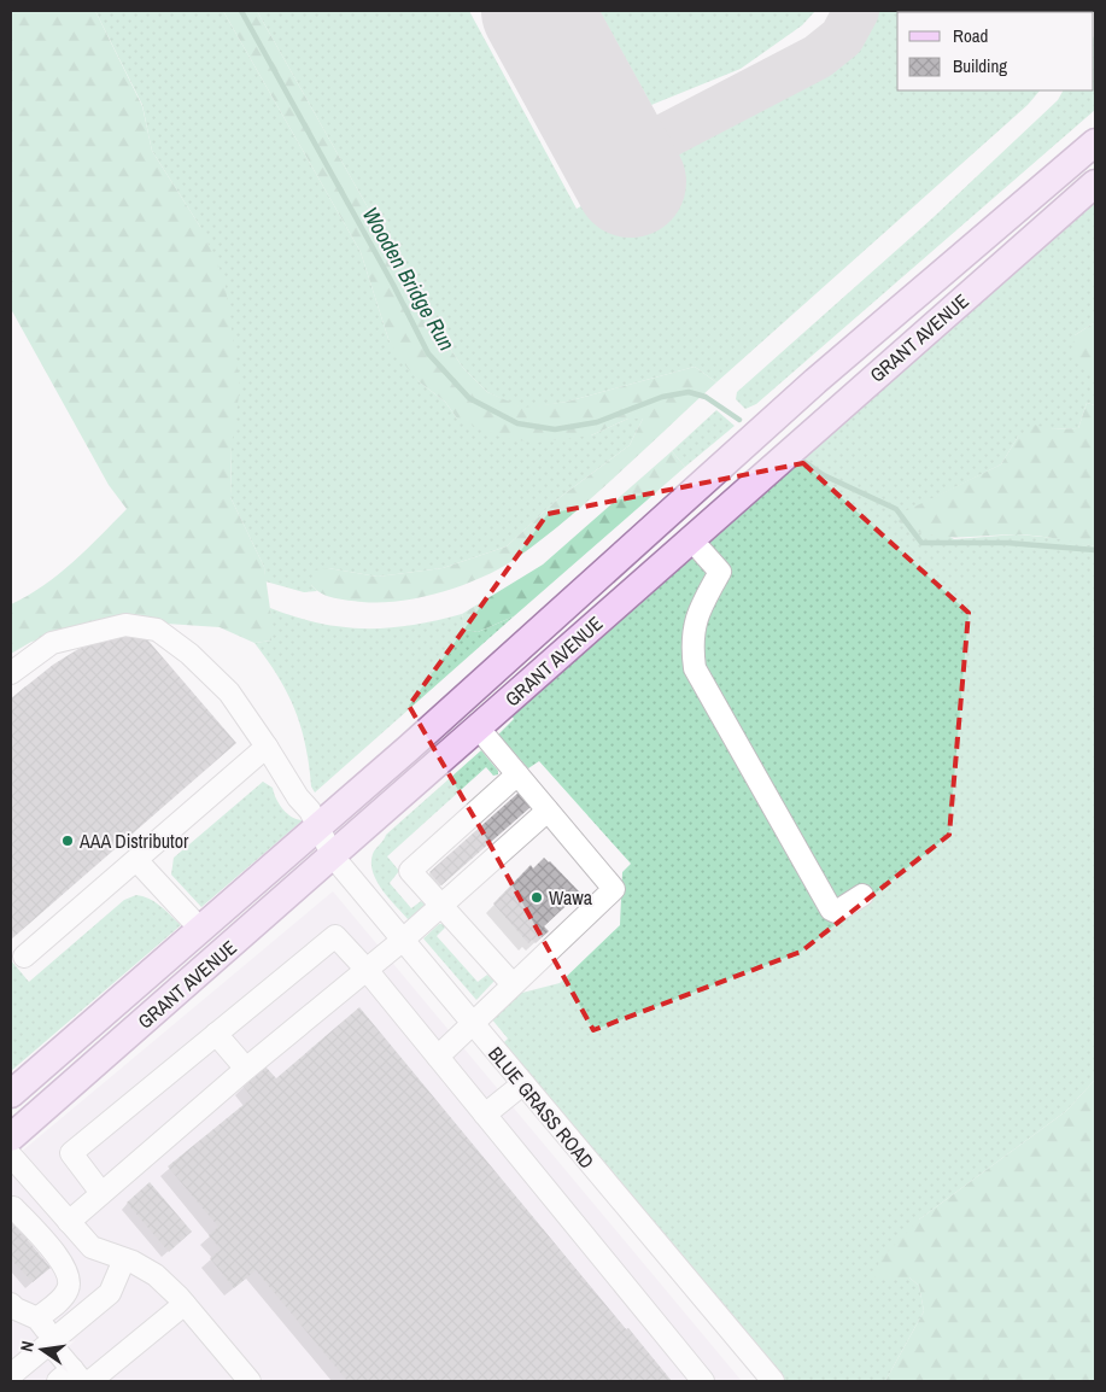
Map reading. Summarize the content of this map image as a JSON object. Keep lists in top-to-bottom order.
{
  "streets": {
    "main road": ["GRANT AVENUE"],
    "street": ["BLUE GRASS ROAD"]
  },
  "crossings": [
    ["GRANT AVENUE", "BLUE GRASS ROAD"]
  ],
  "water": ["Wooden Bridge Run"],
  "places": ["AAA Distributor", "Wawa"],
  "legend": ["Road", "Building"],
  "north": "left"
}
